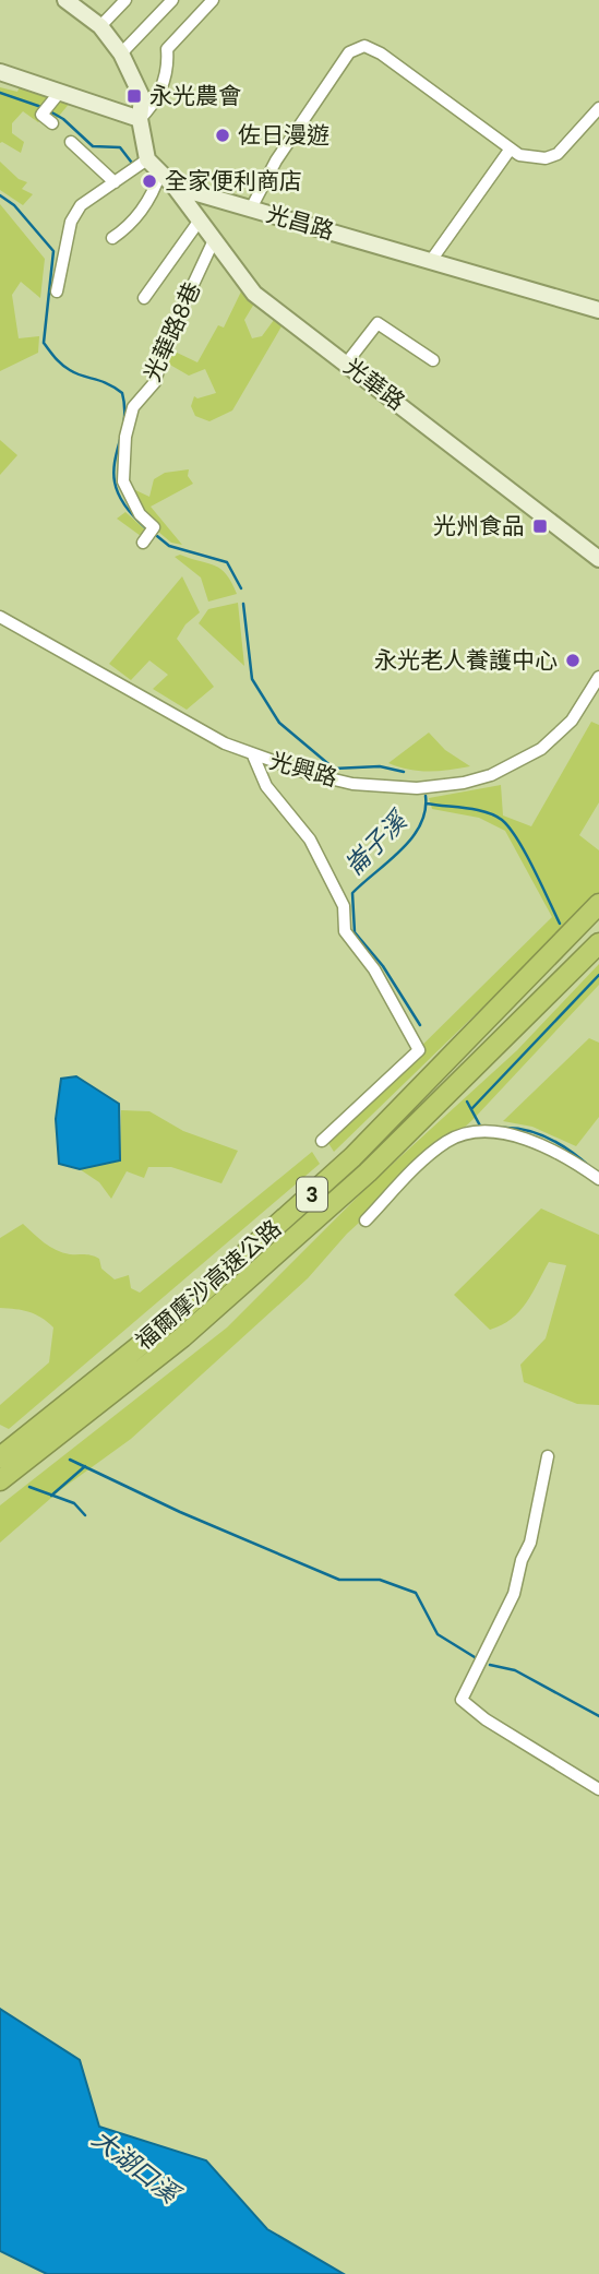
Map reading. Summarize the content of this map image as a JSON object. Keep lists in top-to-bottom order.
{
  "streets": {
    "highway": ["3", "福爾摩沙高速公路"],
    "street": [
      "光昌路",
      "光華路8巷",
      "光華路",
      "光興路"
    ]
  },
  "crossings": [
    ["光昌路", "光華路"],
    ["光華路8巷", "光華路"]
  ],
  "water": ["崙子溪", "大湖口溪"],
  "places": {
    "transit": ["永光農會", "光州食品"],
    "other": ["佐日漫遊", "全家便利商店", "永光老人養護中心"]
  }
}
